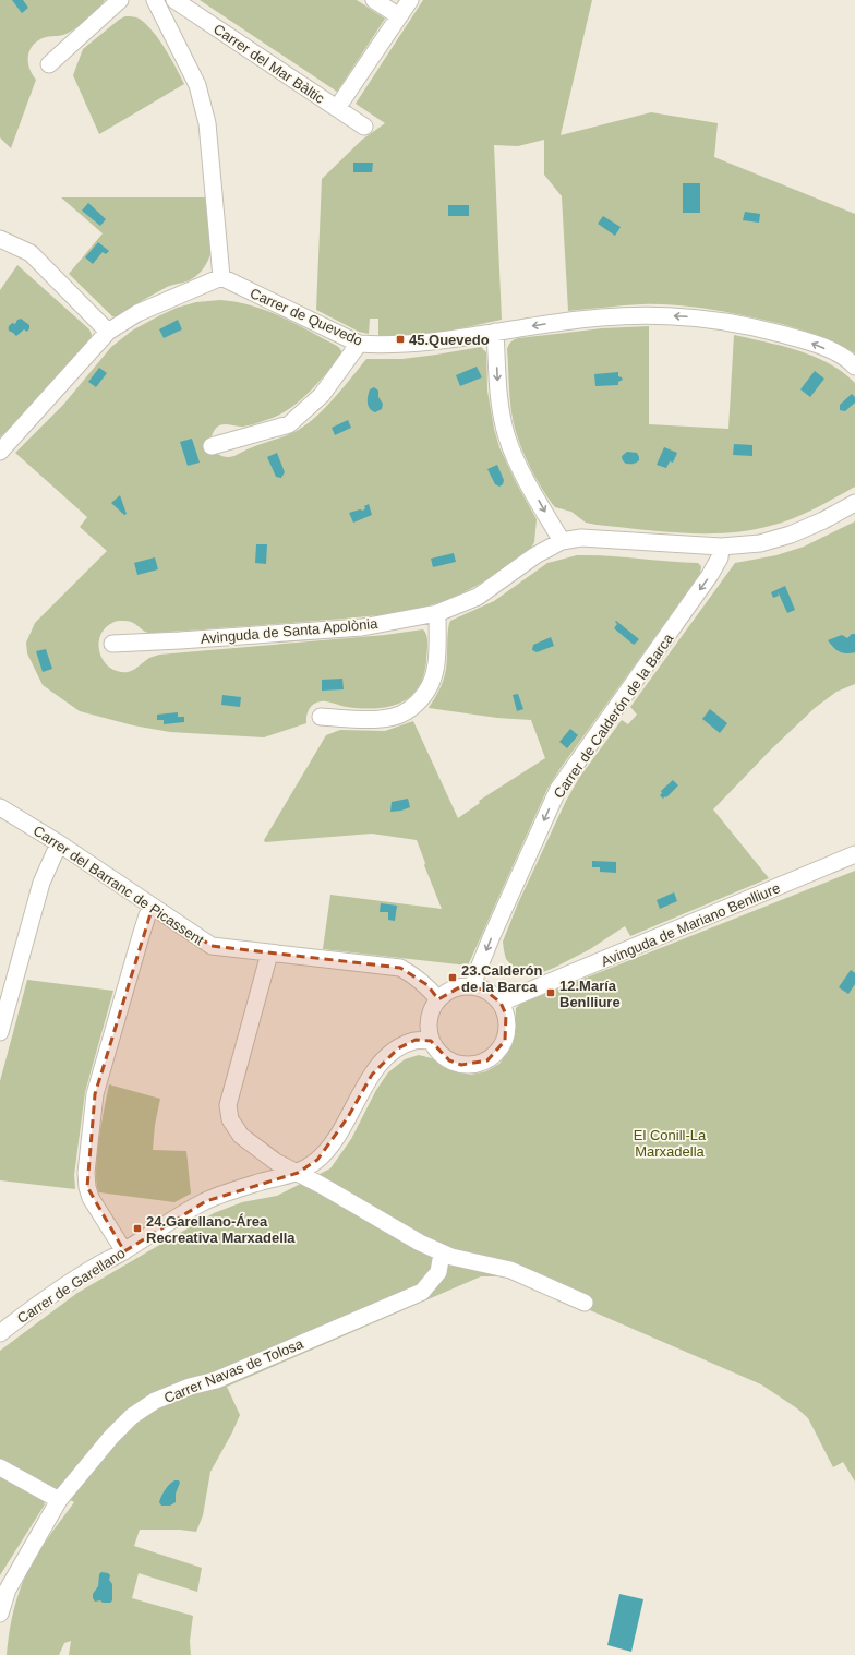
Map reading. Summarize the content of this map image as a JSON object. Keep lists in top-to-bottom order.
{
  "streets": {
    "street": [
      "Carrer del Mar Bàltic",
      "Carrer de Quevedo",
      "Avinguda de Santa Apolònia",
      "Carrer de Calderón de la Barca",
      "Carrer del Barranc de Picassent",
      "Avinguda de Mariano Benlliure",
      "Carrer de Garellano",
      "Carrer Navas de Tolosa"
    ]
  },
  "crossings": [
    ["Avinguda de Santa Apolònia", "Carrer de Calderón de la Barca"],
    ["Carrer de Calderón de la Barca", "Carrer del Barranc de Picassent"],
    ["Carrer de Calderón de la Barca", "Avinguda de Mariano Benlliure"],
    ["Carrer de Calderón de la Barca", "Carrer de Garellano"],
    ["Carrer del Barranc de Picassent", "Avinguda de Mariano Benlliure"],
    ["Carrer del Barranc de Picassent", "Carrer de Garellano"],
    ["Avinguda de Mariano Benlliure", "Carrer de Garellano"]
  ],
  "one_way": ["Carrer de Quevedo", "Carrer de Calderón de la Barca"],
  "parks": ["El Conill-La Marxadella"],
  "places": {
    "transit": [
      "45.Quevedo",
      "23.Calderón de la Barca",
      "12.María Benlliure",
      "24.Garellano-Área Recreativa Marxadella"
    ]
  }
}
